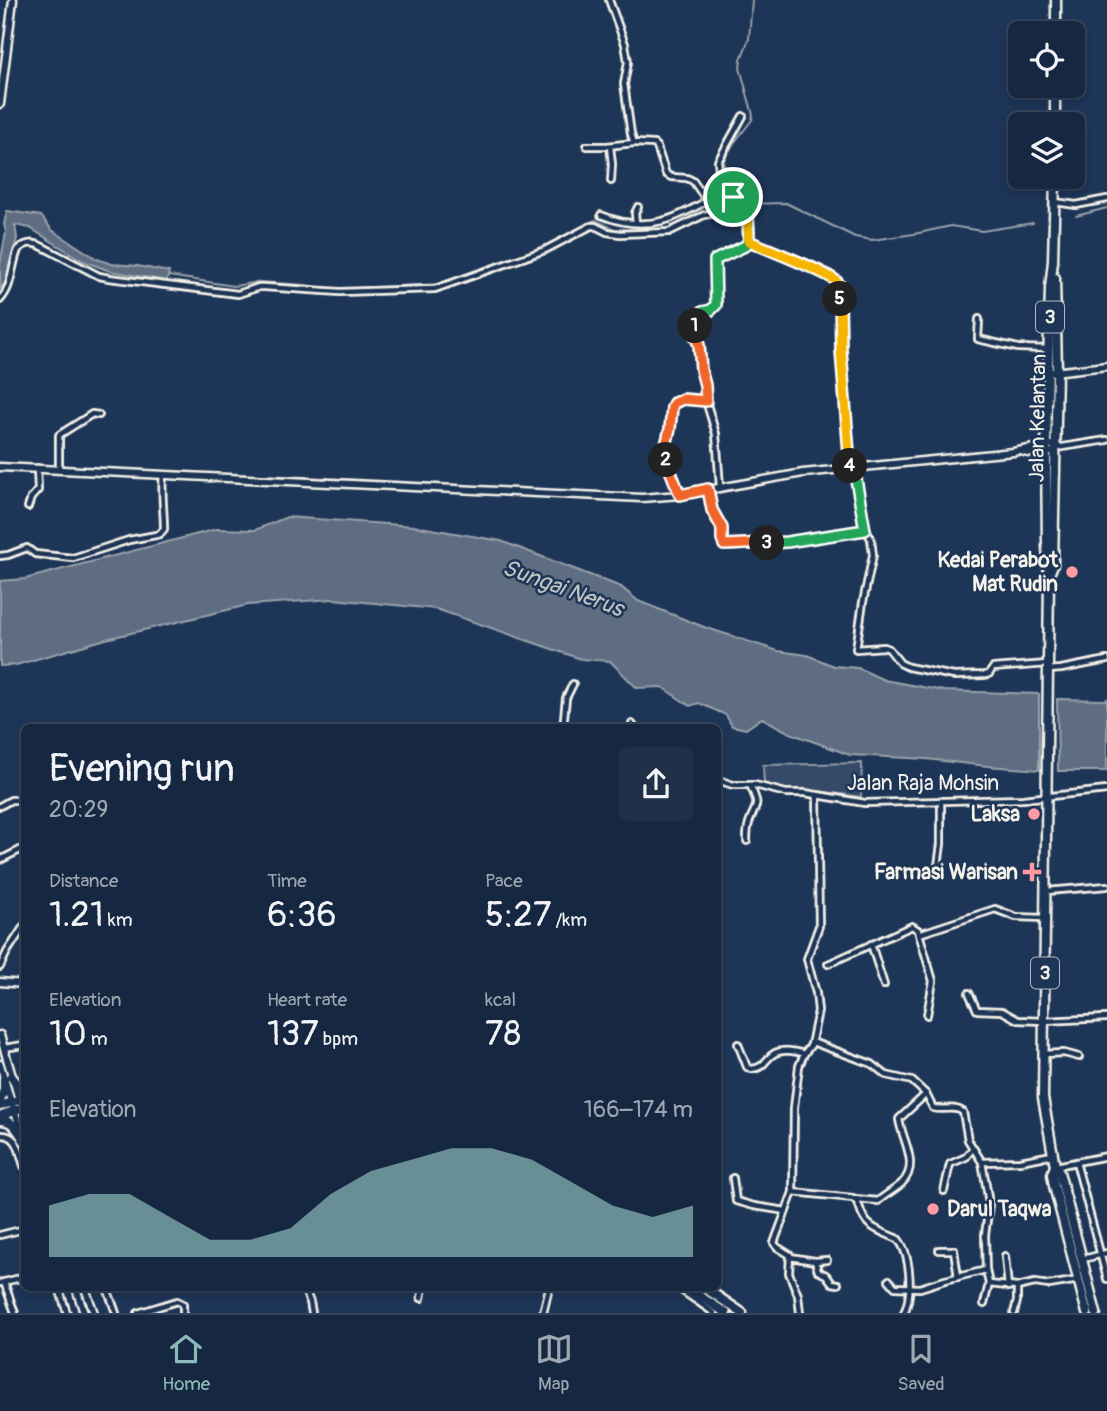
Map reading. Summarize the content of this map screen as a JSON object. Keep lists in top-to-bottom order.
{
  "streets": {
    "highway": ["3", "Jalan Kelantan"],
    "street": ["Jalan Raja Mohsin"]
  },
  "crossings": [
    ["3", "Jalan Kelantan"],
    ["3", "Jalan Raja Mohsin"],
    ["Jalan Kelantan", "Jalan Raja Mohsin"]
  ],
  "water": ["Sungai Nerus"],
  "places": {
    "other": ["Kedai Perabot Mat Rudin", "Laksa", "Darul Taqwa"],
    "health": ["Farmasi Warisan"]
  },
  "page": {
    "pins": [
      "5",
      "1",
      "2",
      "4",
      "3"
    ],
    "heading": ["Evening run", "20:29"],
    "stats": [
      ["Distance", "1.21 km"],
      ["Time", "6:36"],
      ["Pace", "5:27 /km"],
      ["Elevation", "10 m"],
      ["Heart rate", "137 bpm"],
      ["kcal", "78"]
    ],
    "chart": ["Elevation", "166–174 m"],
    "tabs": ["Home", "Map", "Saved"]
  }
}
